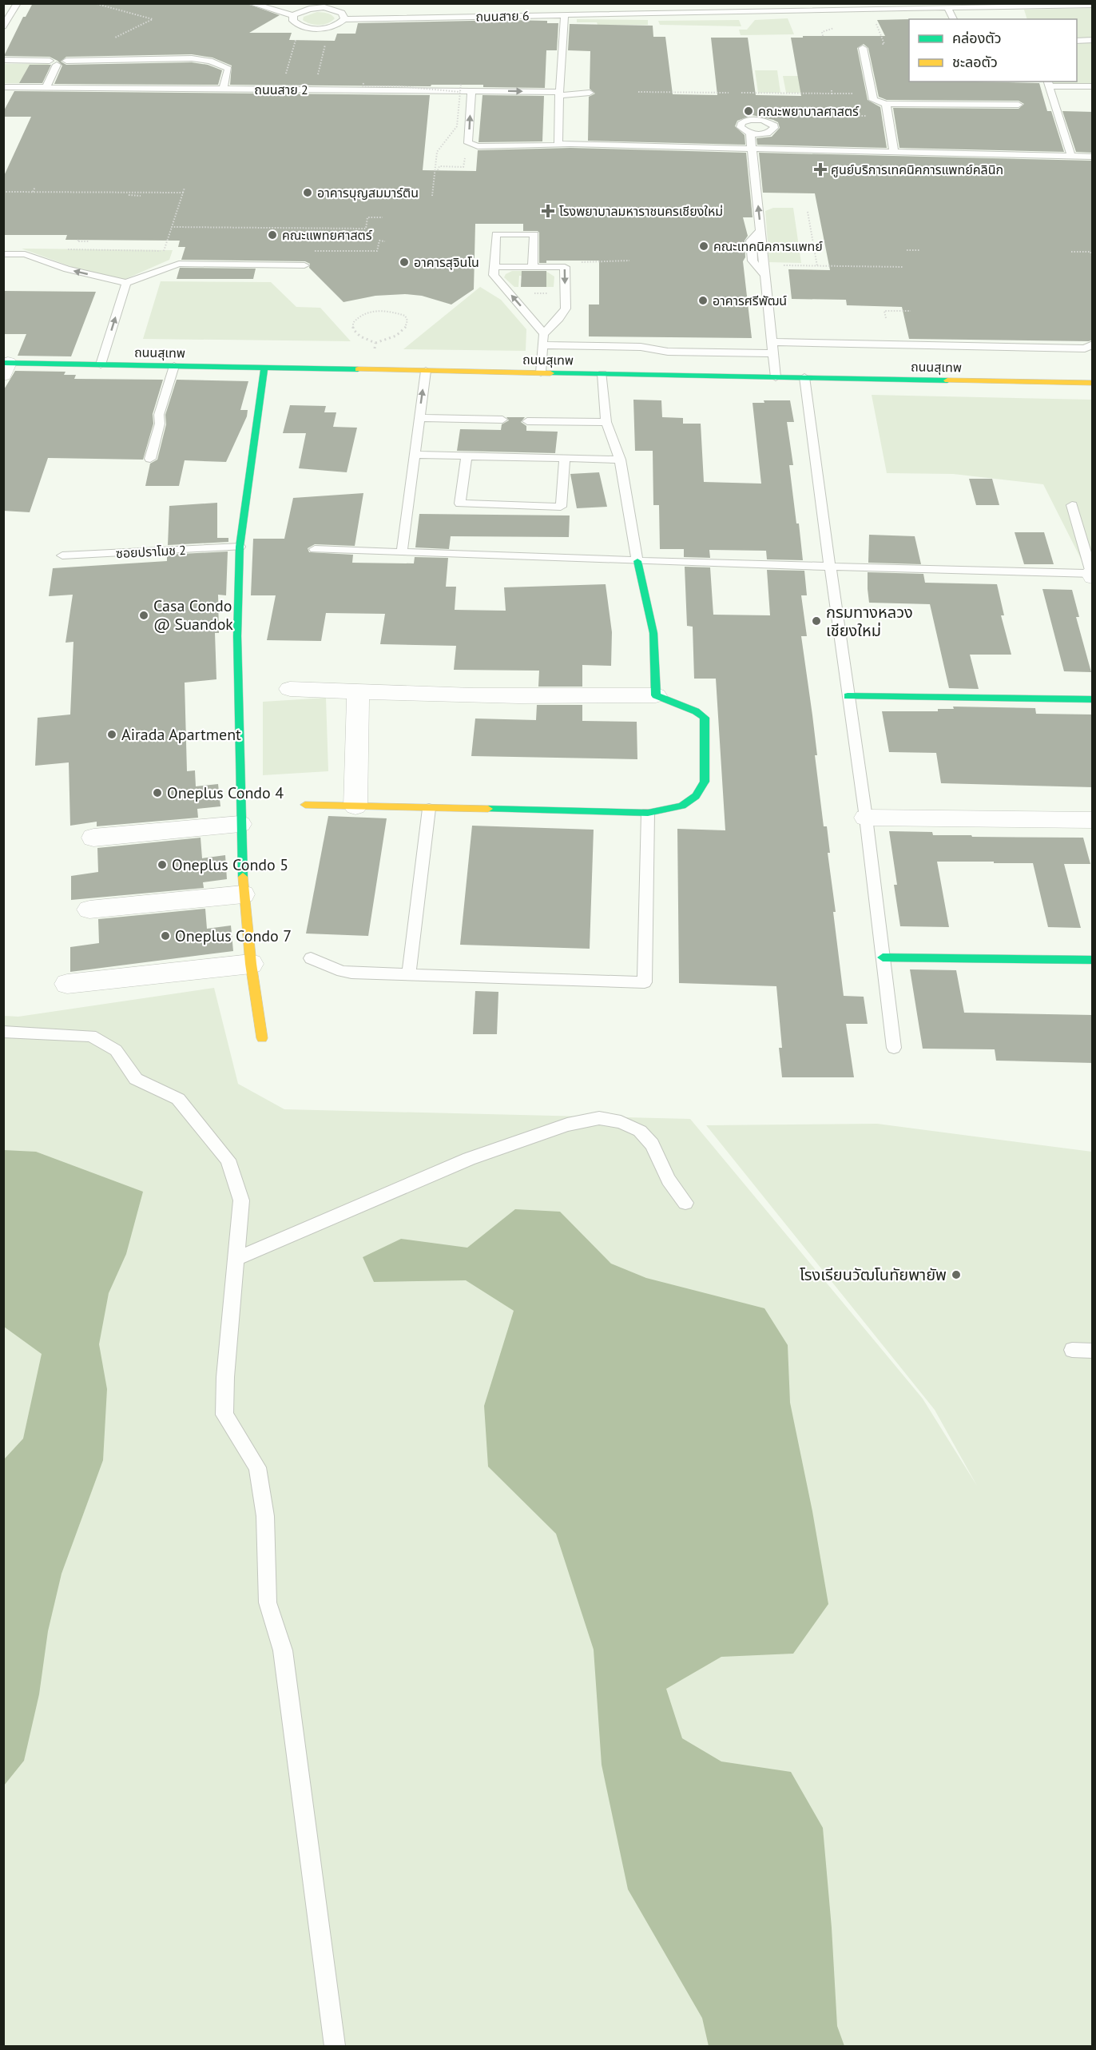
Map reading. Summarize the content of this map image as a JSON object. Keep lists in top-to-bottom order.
{
  "streets": {
    "street": ["ถนนสุเทพ"],
    "lane": ["ถนนสาย 6", "ถนนสาย 2", "ซอยปราโมช 2"]
  },
  "places": {
    "other": [
      "คณะพยาบาลศาสตร์",
      "อาคารบุญสมมาร์ติน",
      "คณะแพทยศาสตร์",
      "คณะเทคนิคการแพทย์",
      "อาคารสุจินโน",
      "อาคารศรีพัฒน์",
      "Casa Condo @ Suandok",
      "กรมทางหลวง เชียงใหม่",
      "Airada Apartment",
      "Oneplus Condo 4",
      "Oneplus Condo 5",
      "Oneplus Condo 7",
      "โรงเรียนวัฒโนทัยพายัพ"
    ],
    "health": ["ศูนย์บริการเทคนิคการแพทย์คลินิก", "โรงพยาบาลมหาราชนครเชียงใหม่"]
  },
  "legend": ["คล่องตัว", "ชะลอตัว"]
}
